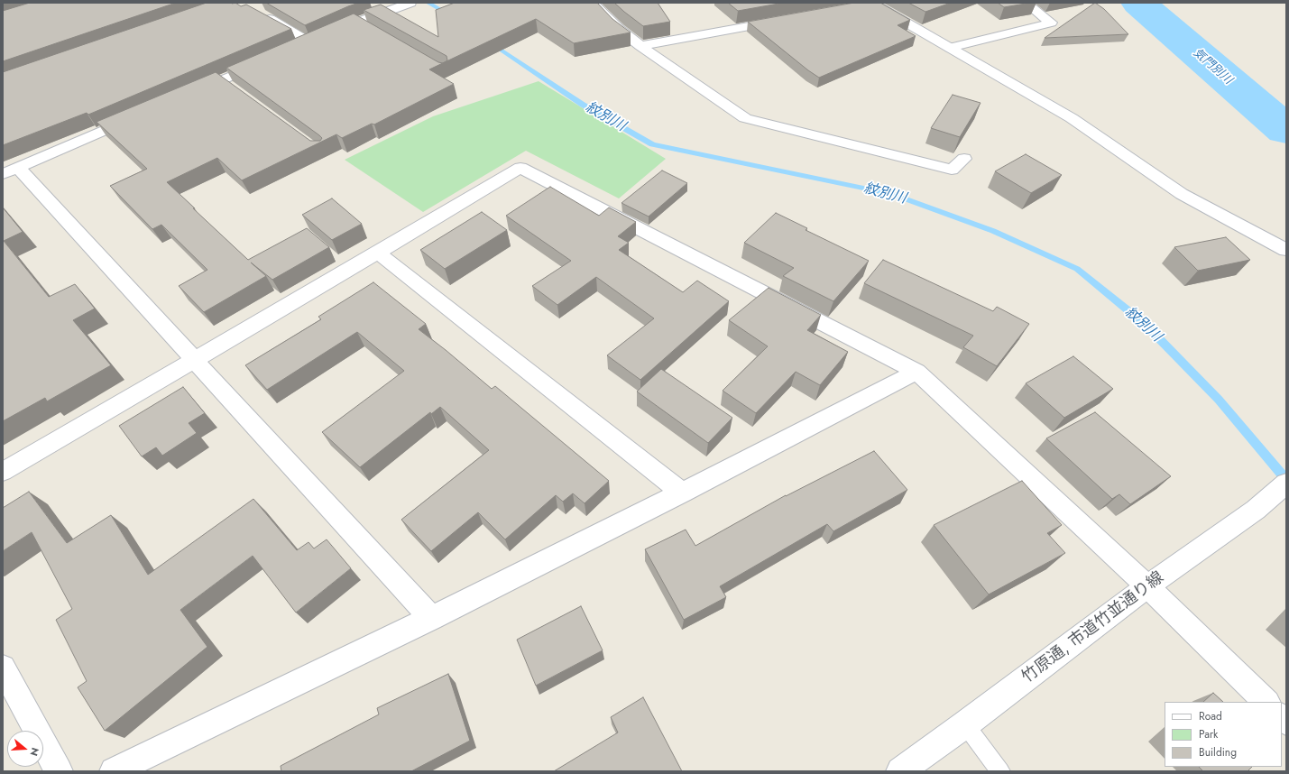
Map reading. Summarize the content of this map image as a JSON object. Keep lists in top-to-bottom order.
{
  "streets": {
    "street": ["竹原通, 市道竹並通り線"]
  },
  "water": ["気門別川", "紋別川"],
  "legend": ["Road", "Park", "Building"],
  "north": "right"
}
